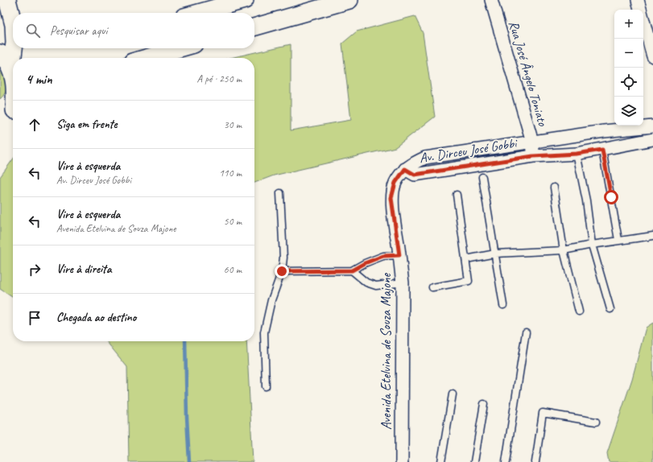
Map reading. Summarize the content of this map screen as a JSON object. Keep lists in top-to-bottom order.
{
  "streets": {
    "street": ["Rua José Ângelo Toniato", "Av. Dirceu José Gobbi", "Avenida Etelvina de Souza Majone"]
  },
  "crossings": [
    ["Rua José Ângelo Toniato", "Av. Dirceu José Gobbi"],
    ["Av. Dirceu José Gobbi", "Avenida Etelvina de Souza Majone"]
  ],
  "page": {
    "map_buttons": ["+", "−"],
    "search": "Pesquisar aqui",
    "heading": ["4 min", "A pé · 250 m"],
    "list": [
      ["Siga em frente", "30 m"],
      ["Vire à esquerda", "Av. Dirceu José Gobbi", "110 m"],
      ["Vire à esquerda", "Avenida Etelvina de Souza Majone", "50 m"],
      ["Vire à direita", "60 m"],
      "Chegada ao destino"
    ]
  }
}
